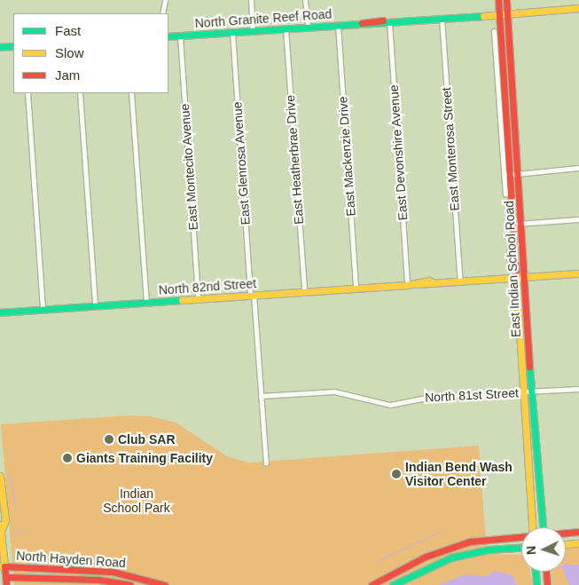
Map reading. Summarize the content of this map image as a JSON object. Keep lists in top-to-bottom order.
{
  "streets": {
    "main road": [
      "North Granite Reef Road",
      "East Indian School Road",
      "North 82nd Street",
      "North Hayden Road"
    ],
    "street": [
      "East Monterosa Street",
      "East Devonshire Avenue",
      "East Mackenzie Drive",
      "East Heatherbrae Drive",
      "East Glenrosa Avenue",
      "East Montecito Avenue",
      "North 81st Street"
    ]
  },
  "crossings": [
    ["North Granite Reef Road", "East Monterosa Street"],
    ["North Granite Reef Road", "East Devonshire Avenue"],
    ["North Granite Reef Road", "East Mackenzie Drive"],
    ["North Granite Reef Road", "East Heatherbrae Drive"],
    ["North Granite Reef Road", "East Glenrosa Avenue"],
    ["North Granite Reef Road", "East Montecito Avenue"],
    ["North Granite Reef Road", "East Indian School Road"],
    ["East Monterosa Street", "North 82nd Street"],
    ["East Devonshire Avenue", "North 82nd Street"],
    ["East Mackenzie Drive", "North 82nd Street"],
    ["East Heatherbrae Drive", "North 82nd Street"],
    ["East Glenrosa Avenue", "North 82nd Street"],
    ["East Glenrosa Avenue", "North 81st Street"],
    ["East Montecito Avenue", "North 82nd Street"],
    ["East Indian School Road", "North 82nd Street"],
    ["East Indian School Road", "North 81st Street"]
  ],
  "parks": ["Indian School Park"],
  "places": ["Club SAR", "Giants Training Facility", "Indian Bend Wash Visitor Center"],
  "legend": ["Fast", "Slow", "Jam"],
  "north": "left"
}
